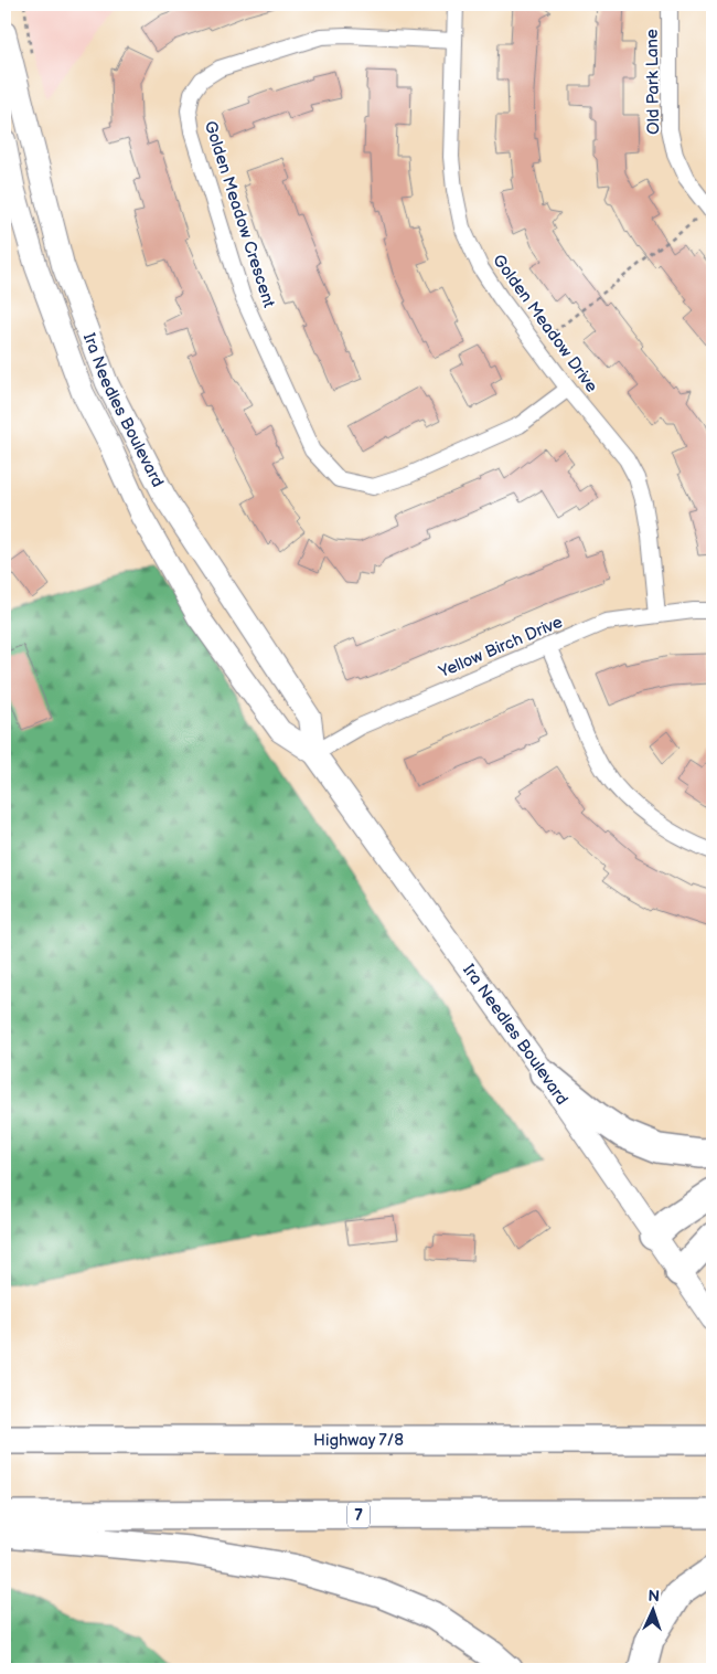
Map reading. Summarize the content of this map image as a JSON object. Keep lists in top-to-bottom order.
{
  "streets": {
    "highway": ["Highway 7/8", "7"],
    "main road": ["Ira Needles Boulevard"],
    "street": [
      "Old Park Lane",
      "Golden Meadow Crescent",
      "Golden Meadow Drive",
      "Yellow Birch Drive"
    ]
  },
  "crossings": [
    ["Golden Meadow Crescent", "Golden Meadow Drive"],
    ["Golden Meadow Drive", "Yellow Birch Drive"],
    ["Ira Needles Boulevard", "Yellow Birch Drive"]
  ],
  "north": "top"
}
